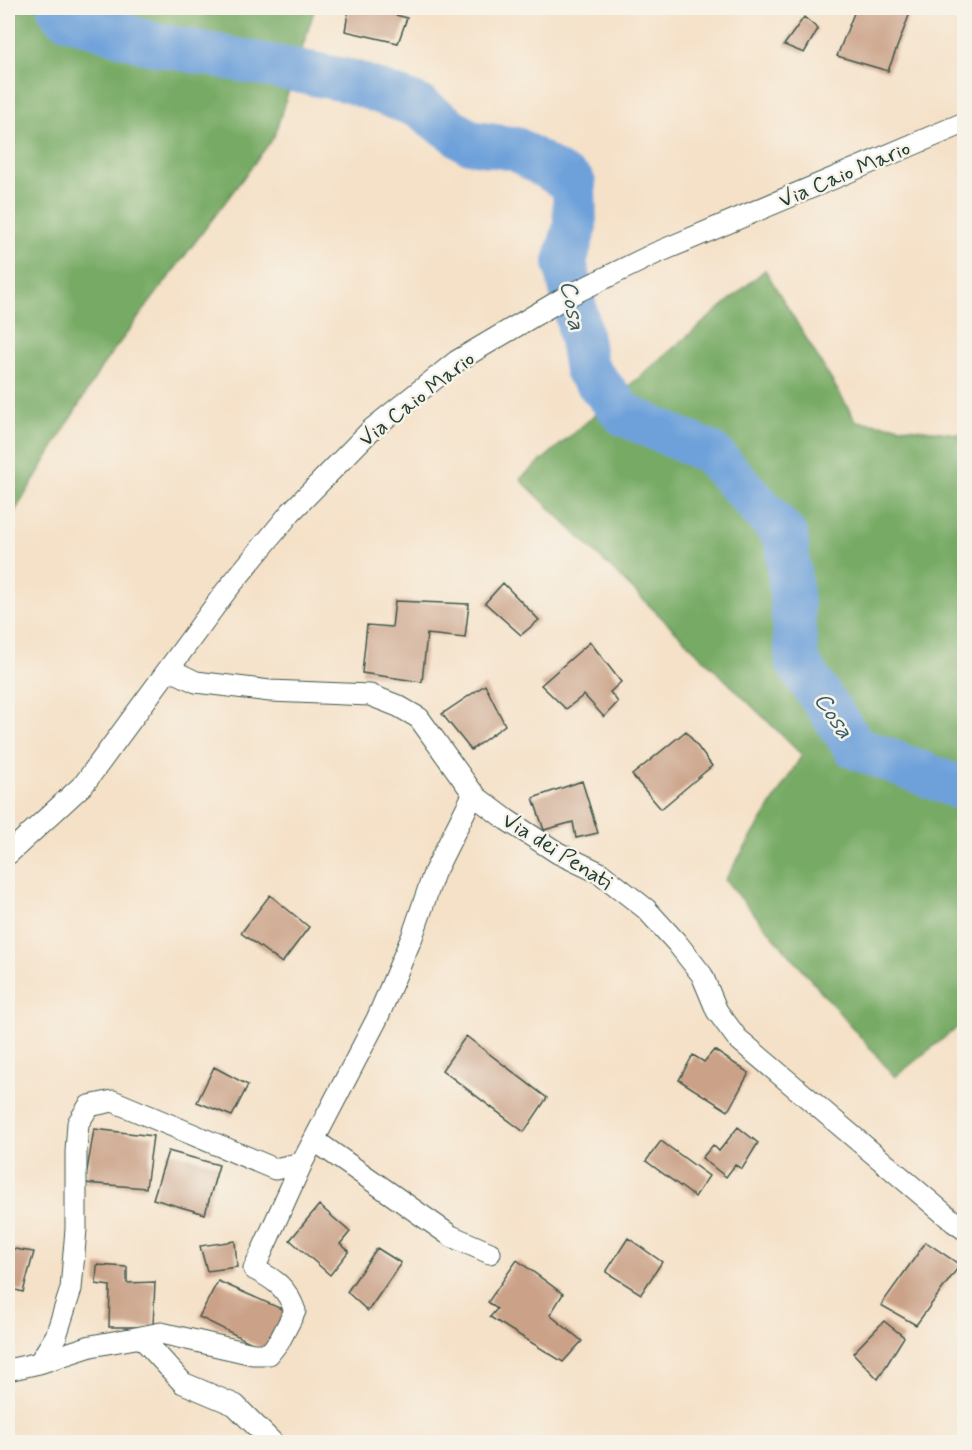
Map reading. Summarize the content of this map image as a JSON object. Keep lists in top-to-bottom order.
{
  "streets": {
    "street": ["Via Caio Mario", "Via dei Penati"]
  },
  "crossings": [
    ["Via Caio Mario", "Via dei Penati"]
  ],
  "water": ["Cosa"]
}
